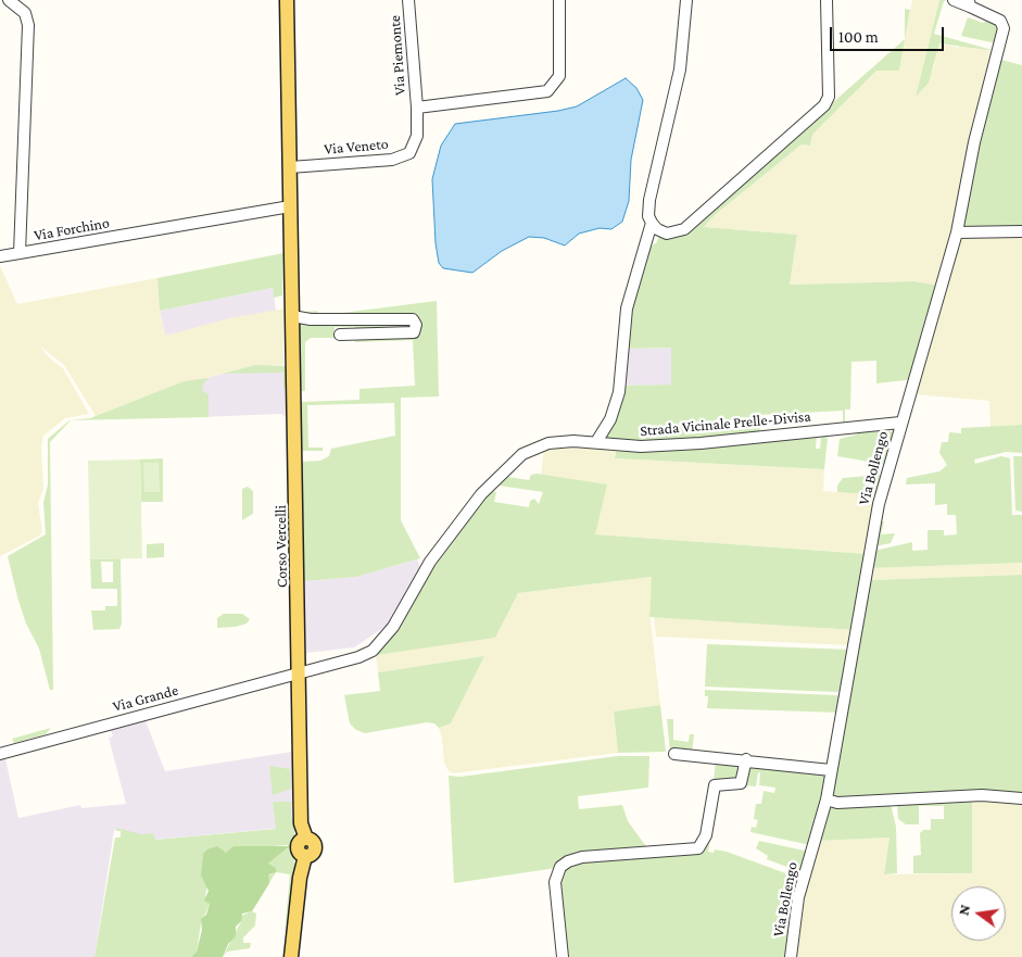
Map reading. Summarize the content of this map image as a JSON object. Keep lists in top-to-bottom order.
{
  "streets": {
    "main road": ["Corso Vercelli"],
    "street": [
      "Via Piemonte",
      "Via Veneto",
      "Via Forchino",
      "Strada Vicinale Prelle-Divisa",
      "Via Bollengo",
      "Via Grande"
    ]
  },
  "crossings": [
    ["Via Piemonte", "Via Veneto"],
    ["Via Veneto", "Corso Vercelli"],
    ["Via Forchino", "Corso Vercelli"],
    ["Strada Vicinale Prelle-Divisa", "Via Bollengo"],
    ["Strada Vicinale Prelle-Divisa", "Corso Vercelli"],
    ["Strada Vicinale Prelle-Divisa", "Via Grande"],
    ["Corso Vercelli", "Via Grande"]
  ],
  "scale_bar": "100 m",
  "north": "left"
}
